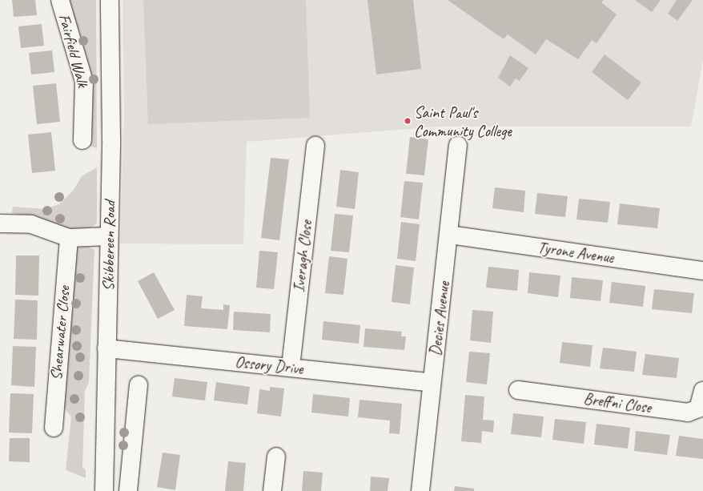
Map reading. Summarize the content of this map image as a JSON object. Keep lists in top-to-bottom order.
{
  "streets": {
    "street": [
      "Fairfield Walk",
      "Skibbereen Road",
      "Tyrone Avenue",
      "Iveragh Close",
      "Decies Avenue",
      "Shearwater Close",
      "Ossory Drive",
      "Breffni Close"
    ]
  },
  "crossings": [
    ["Skibbereen Road", "Ossory Drive"],
    ["Tyrone Avenue", "Decies Avenue"],
    ["Iveragh Close", "Ossory Drive"],
    ["Decies Avenue", "Ossory Drive"]
  ],
  "places": ["Saint Paul's Community College"]
}
